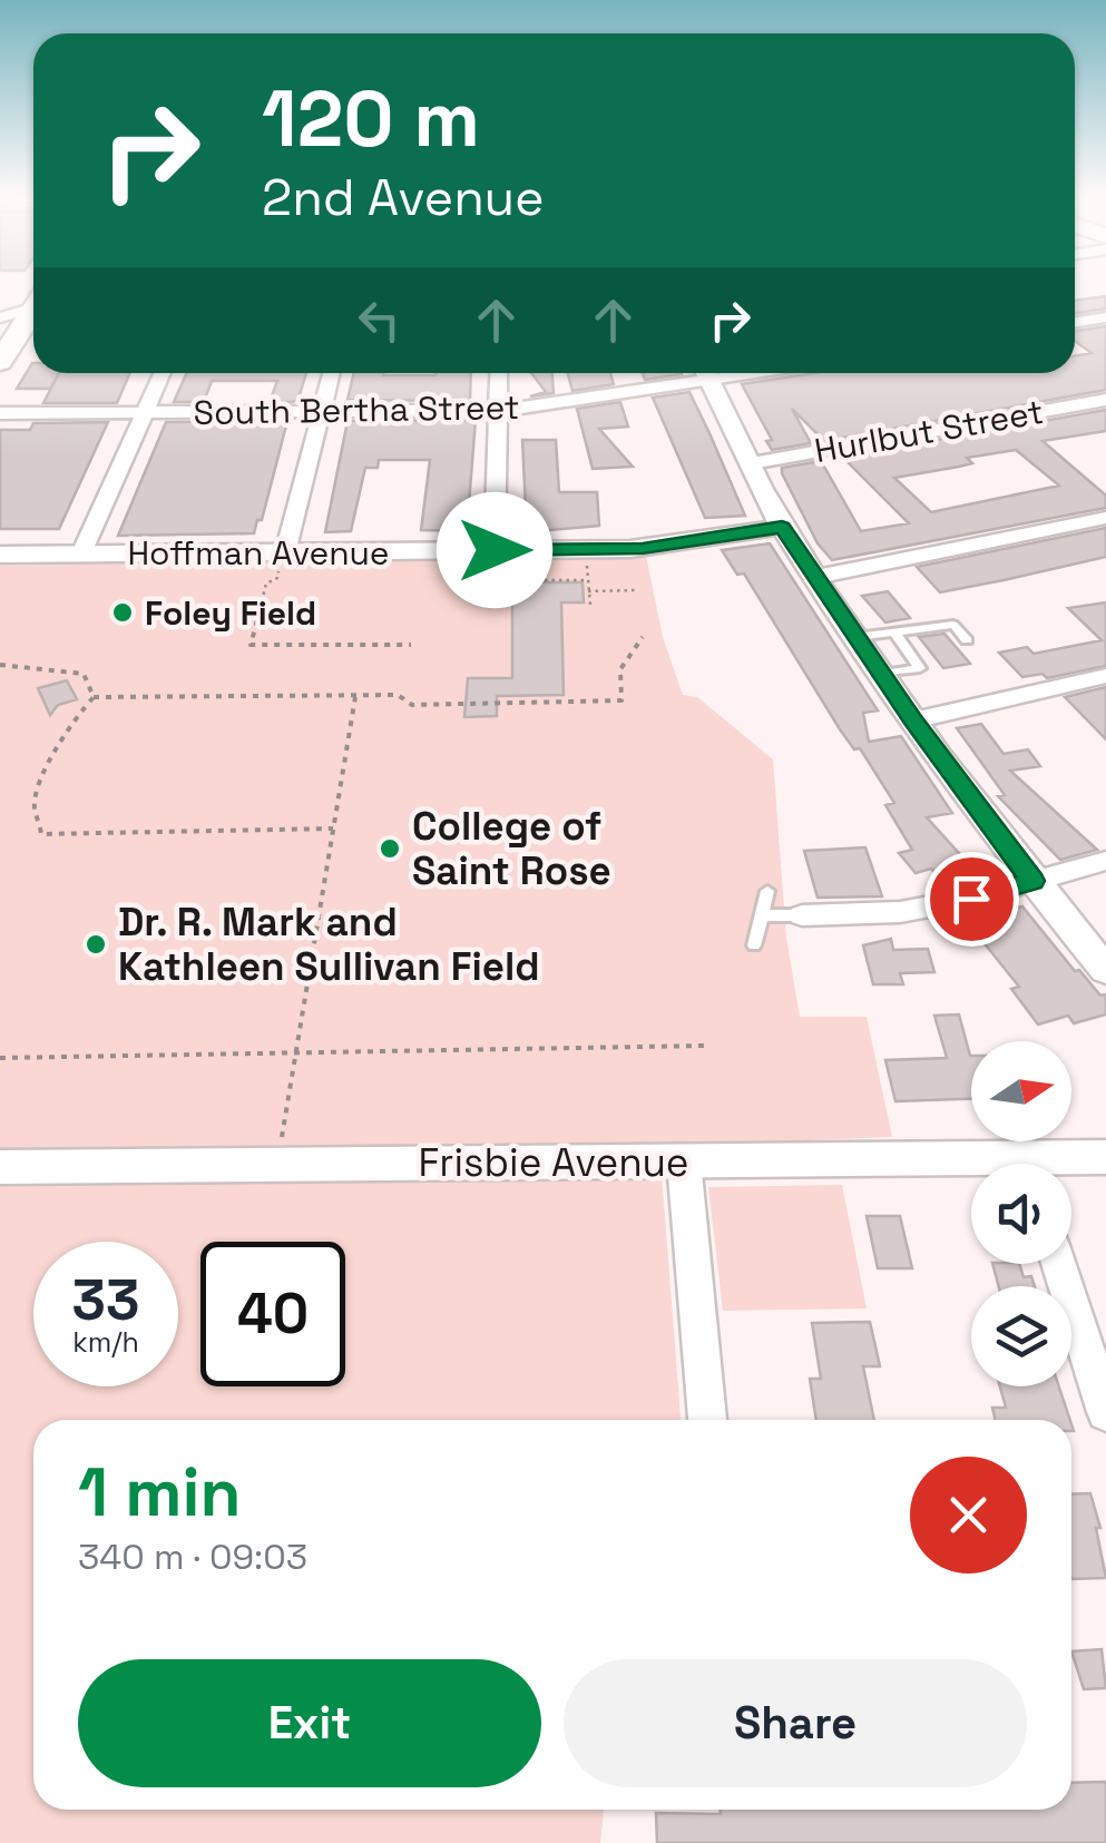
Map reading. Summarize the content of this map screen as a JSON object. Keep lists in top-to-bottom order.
{
  "streets": {
    "street": [
      "South Bertha Street",
      "Hurlbut Street",
      "Hoffman Avenue",
      "Frisbie Avenue"
    ]
  },
  "places": ["Foley Field", "College of Saint Rose", "Dr. R. Mark and Kathleen Sullivan Field"],
  "north": "right",
  "page": {
    "turn": ["120 m", "2nd Avenue"],
    "speed": "33 km/h",
    "limit": "40",
    "heading": ["1 min", "340 m · 09:03"],
    "buttons": ["Exit", "Share"]
  }
}
